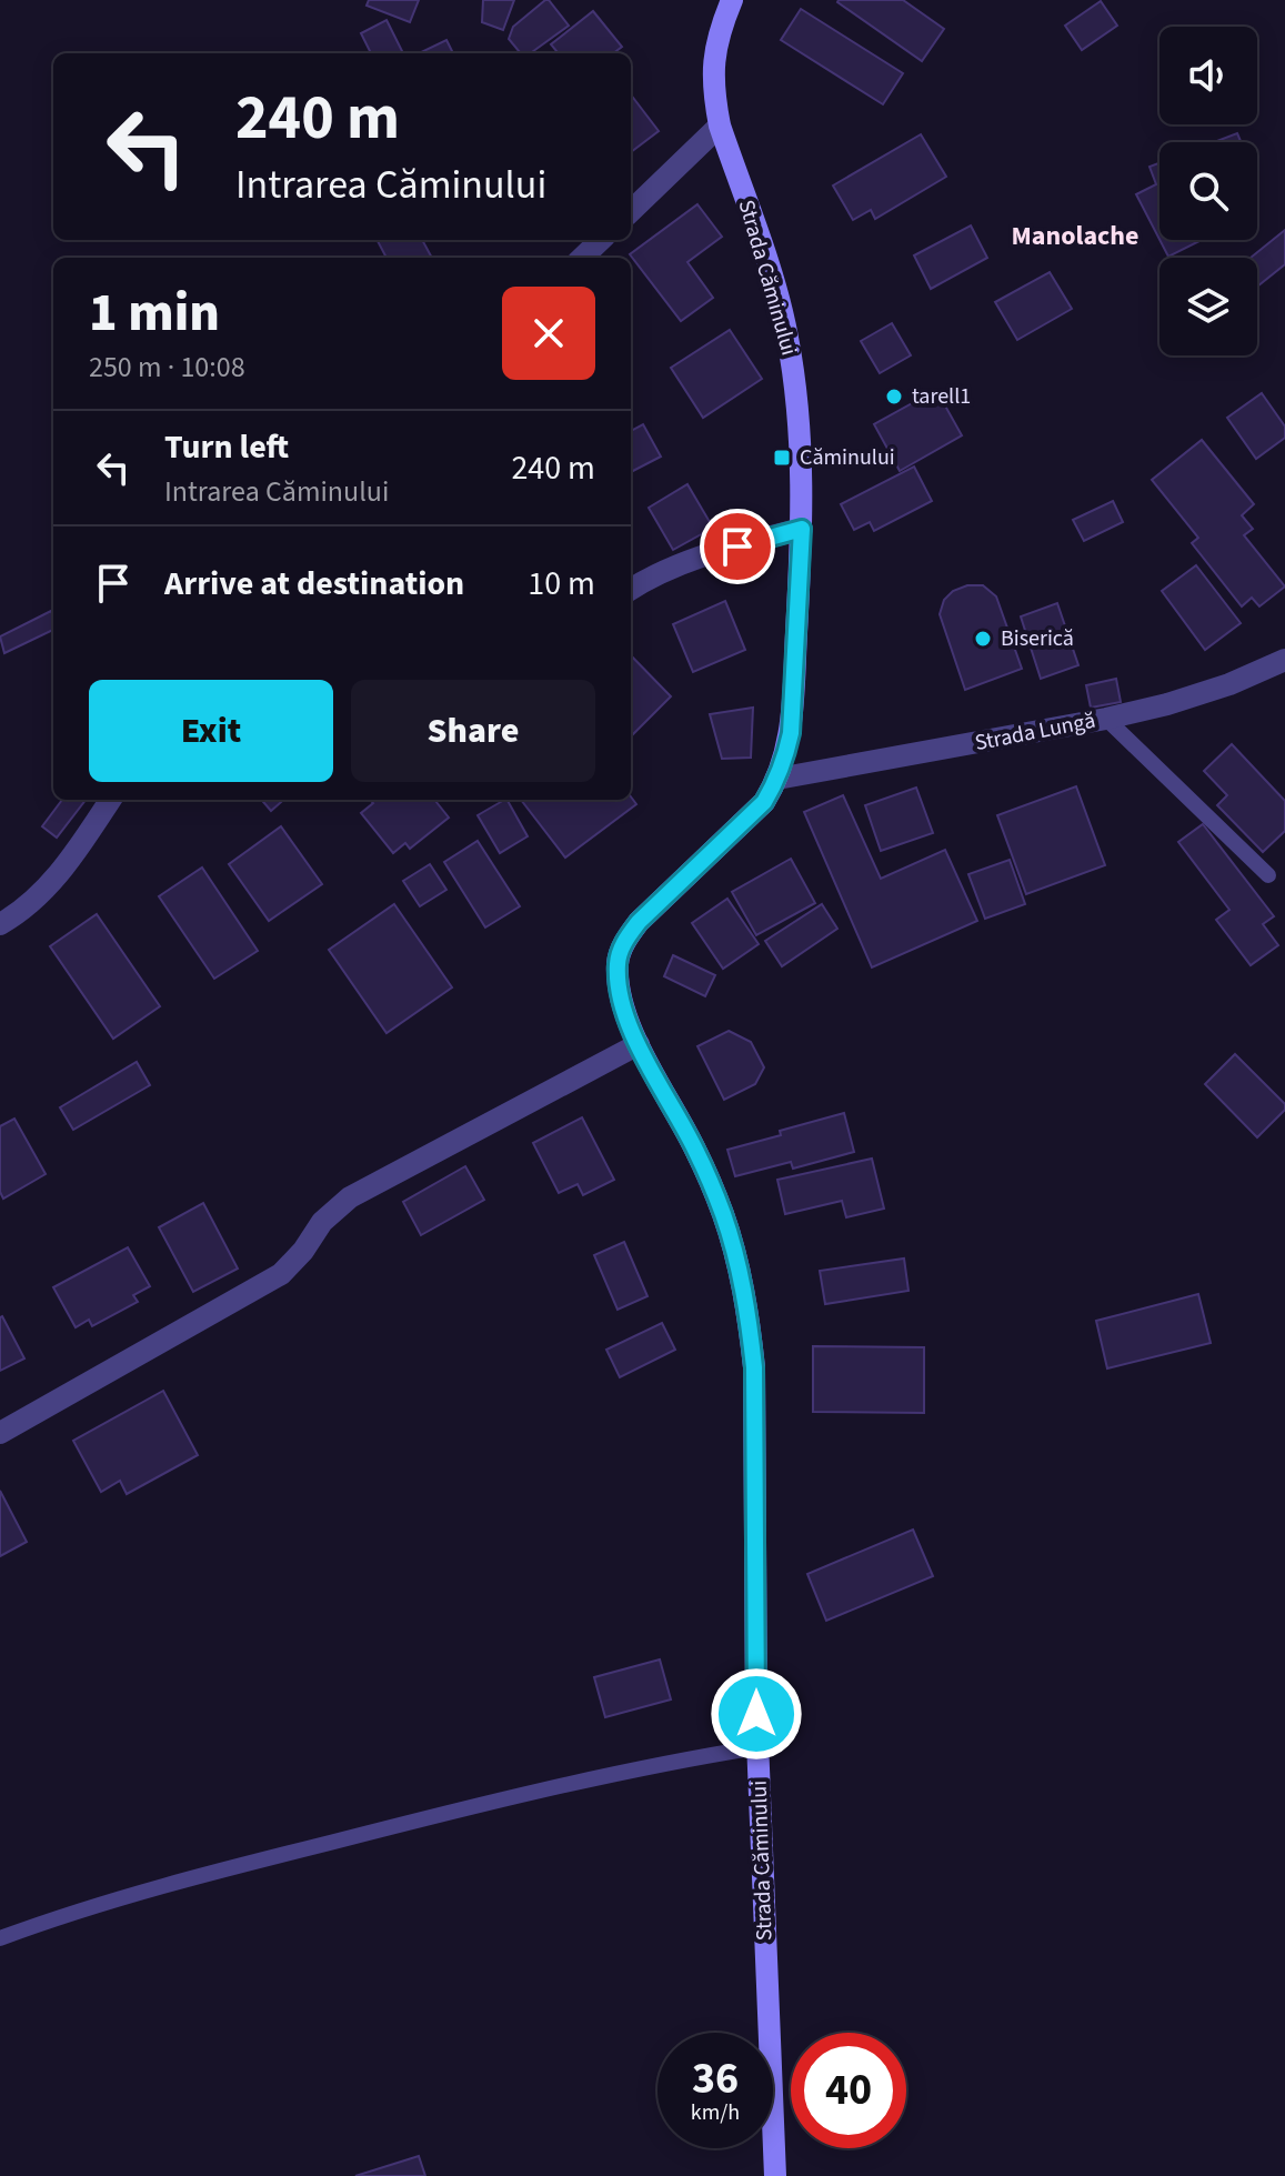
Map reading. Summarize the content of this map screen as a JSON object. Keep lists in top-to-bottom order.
{
  "streets": {
    "street": ["Strada Căminului", "Strada Lungă"]
  },
  "crossings": [
    ["Strada Căminului", "Strada Lungă"]
  ],
  "districts": ["Manolache"],
  "places": {
    "other": ["tarell1", "Biserică"],
    "transit": ["Căminului"]
  },
  "page": {
    "turn": ["240 m", "Intrarea Căminului"],
    "heading": ["1 min", "250 m · 10:08"],
    "list": [
      {
        "name": "Turn left",
        "note": "Intrarea Căminului",
        "value": "240 m"
      },
      {
        "name": "Arrive at destination",
        "value": "10 m"
      }
    ],
    "buttons": ["Exit", "Share"],
    "speed": "36 km/h",
    "limit": "40"
  }
}
